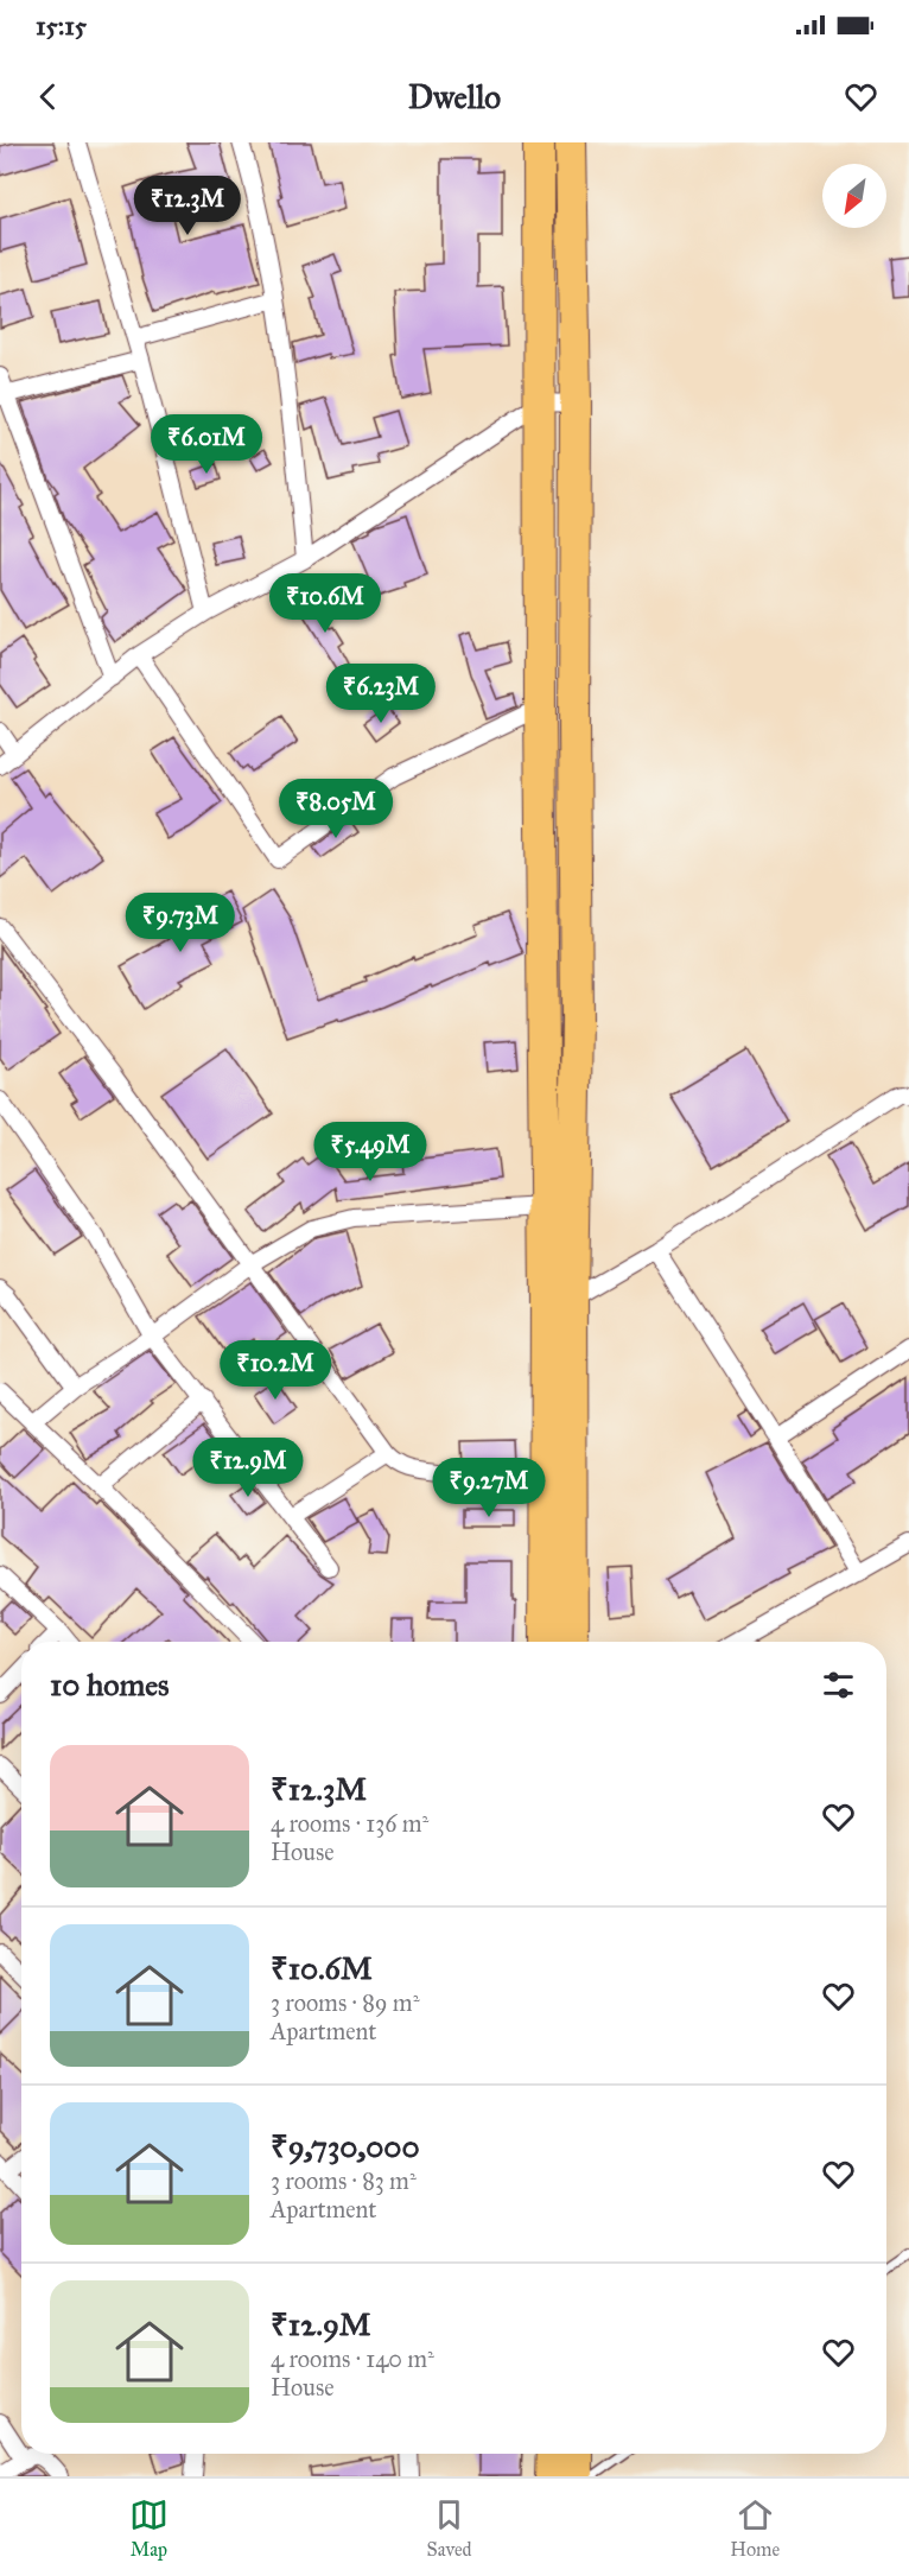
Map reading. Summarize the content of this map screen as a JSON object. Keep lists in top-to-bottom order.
{
  "north": "bottom left",
  "page": {
    "status": "15:15",
    "header": "Dwello",
    "price": [
      "₹12.3M",
      "₹6.01M",
      "₹10.6M",
      "₹6.23M",
      "₹8.05M",
      "₹9.73M",
      "₹5.49M",
      "₹10.2M",
      "₹12.9M",
      "₹9.27M"
    ],
    "heading": "10 homes",
    "list": [
      {
        "name": "₹12.3M",
        "note": "4 rooms · 136 m² · House"
      },
      {
        "name": "₹10.6M",
        "note": "3 rooms · 89 m² · Apartment"
      },
      {
        "name": "₹9,730,000",
        "note": "3 rooms · 83 m² · Apartment"
      },
      {
        "name": "₹12.9M",
        "note": "4 rooms · 140 m² · House"
      }
    ],
    "tabs": ["Map", "Saved", "Home"]
  }
}
